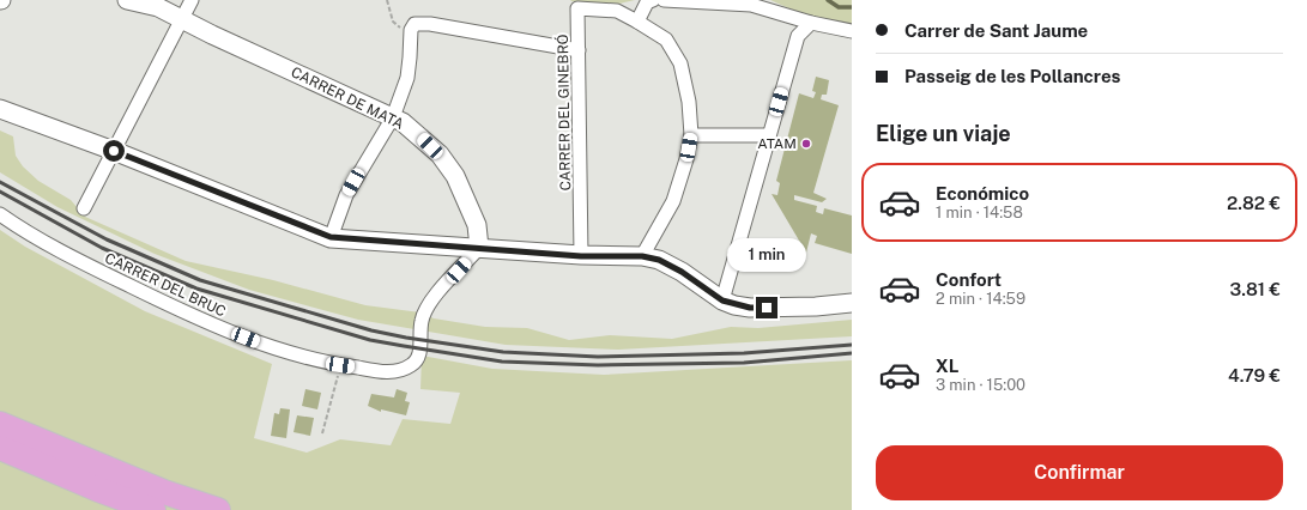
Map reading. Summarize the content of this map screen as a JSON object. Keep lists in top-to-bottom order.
{
  "streets": {
    "street": ["CARRER DE MATA", "CARRER DEL GINEBRÓ", "CARRER DEL BRUC"]
  },
  "crossings": [
    ["CARRER DE MATA", "CARRER DEL BRUC"]
  ],
  "places": ["ATAM"],
  "page": {
    "banner": ["Carrer de Sant Jaume", "Passeig de les Pollancres"],
    "heading": "Elige un viaje",
    "list": [
      {
        "name": "Económico",
        "note": "1 min · 14:58",
        "value": "2.82 €"
      },
      {
        "name": "Confort",
        "note": "2 min · 14:59",
        "value": "3.81 €"
      },
      {
        "name": "XL",
        "note": "3 min · 15:00",
        "value": "4.79 €"
      }
    ],
    "bubble": "1 min",
    "buttons": "Confirmar"
  }
}
